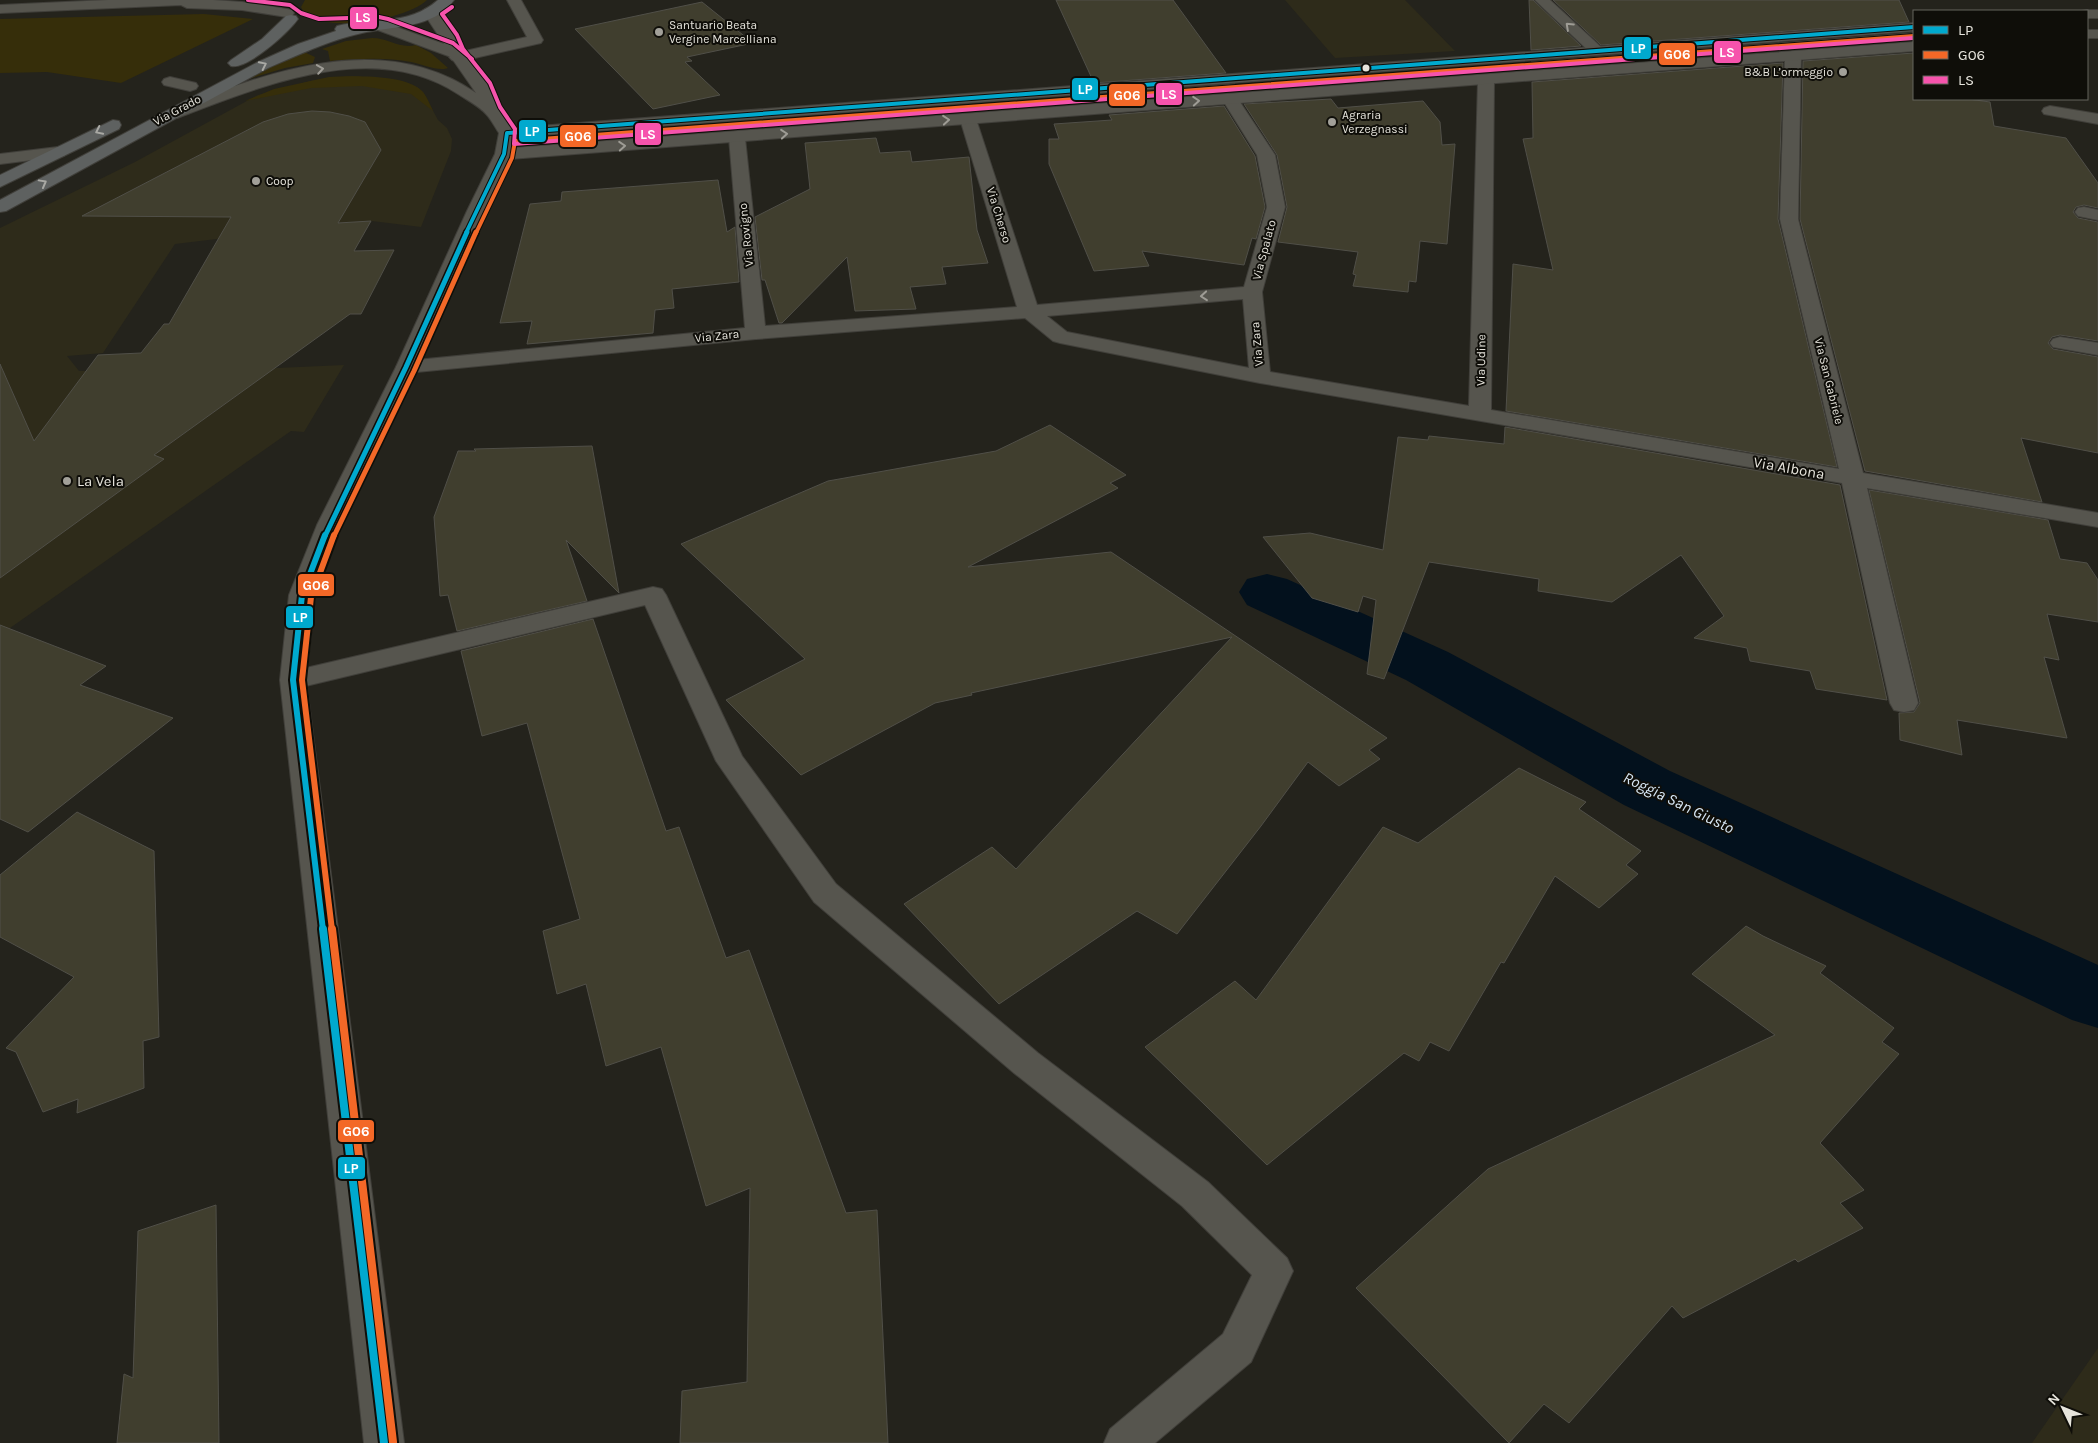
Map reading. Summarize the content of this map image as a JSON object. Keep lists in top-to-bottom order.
{
  "streets": {
    "main road": ["Via Grado"],
    "street": [
      "Via Cherso",
      "Via Rovigno",
      "Via Spalato",
      "Via Zara",
      "Via Udine",
      "Via San Gabriele",
      "Via Albona"
    ]
  },
  "crossings": [
    ["Via Cherso", "Via Zara"],
    ["Via Rovigno", "Via Zara"],
    ["Via Spalato", "Via Zara"],
    ["Via Udine", "Via Albona"],
    ["Via San Gabriele", "Via Albona"]
  ],
  "water": ["Roggia San Giusto"],
  "places": [
    "Santuario Beata Vergine Marcelliana",
    "B&B L’ormeggio",
    "Agraria Verzegnassi",
    "Coop",
    "La Vela"
  ],
  "lines": ["transit line LS", "transit line LP", "transit line G06"],
  "legend": ["LP", "G06", "LS"],
  "north": "top left"
}
